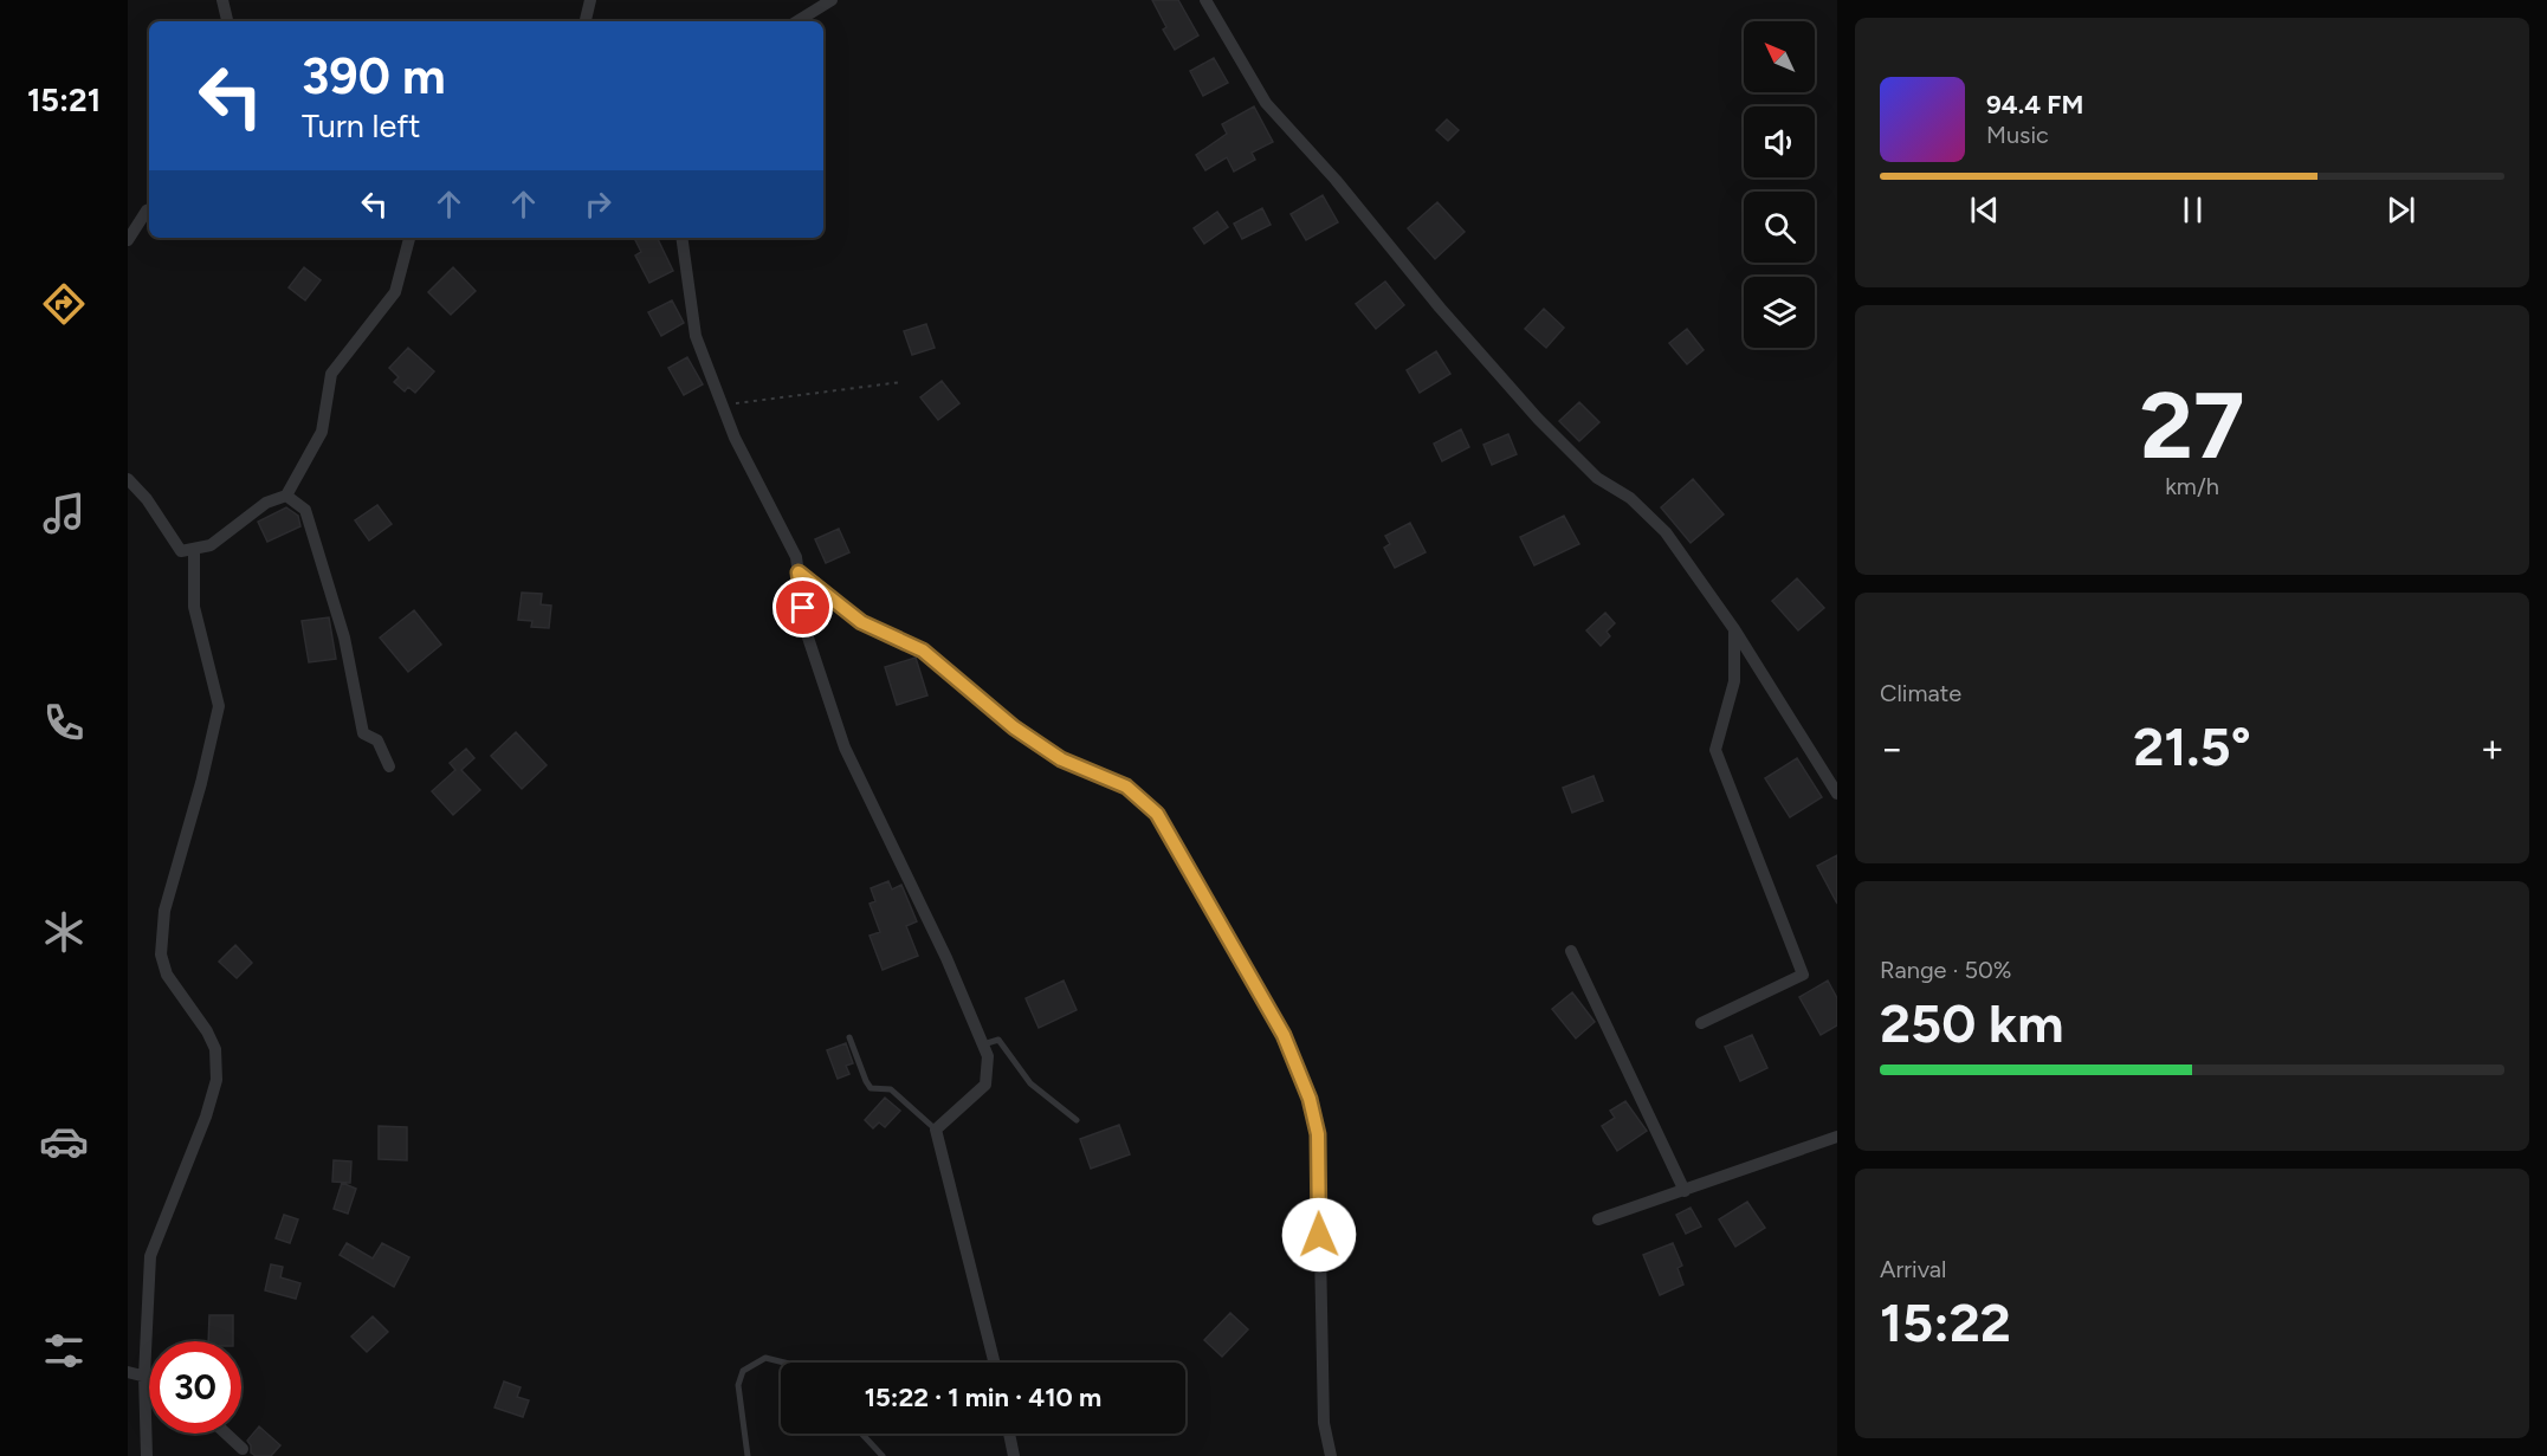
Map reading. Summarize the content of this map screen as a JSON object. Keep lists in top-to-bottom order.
{
  "north": "top left",
  "page": {
    "tabs": "15:21",
    "turn": ["390 m", "Turn left"],
    "song": ["94.4 FM", "Music"],
    "tile": [
      ["27", "km/h"],
      "Climate",
      ["Range · 50%", "250 km"],
      ["Arrival", "15:22"]
    ],
    "heat": ["−", "21.5°", "+"],
    "limit": "30",
    "trip": "15:22 · 1 min · 410 m"
  }
}
